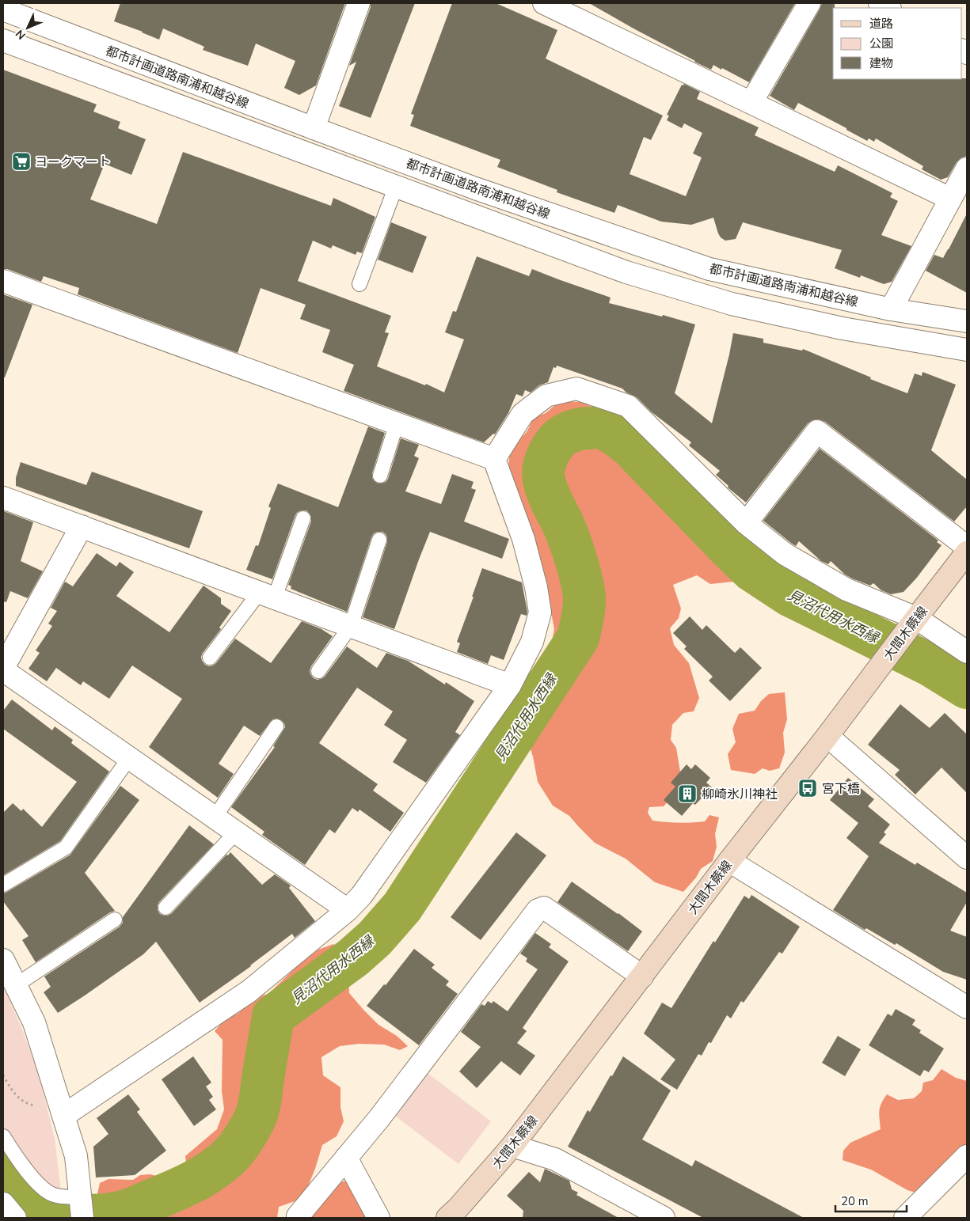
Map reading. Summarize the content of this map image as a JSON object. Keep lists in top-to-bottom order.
{
  "streets": {
    "main road": ["大間木蕨線"],
    "street": ["都市計画道路南浦和越谷線"]
  },
  "water": ["見沼代用水西縁"],
  "places": {
    "supermarket": ["ヨークマート"],
    "bus stop": ["宮下橋"],
    "building": ["柳崎氷川神社"]
  },
  "legend": ["道路", "公園", "建物"],
  "scale_bar": "20 m",
  "north": "bottom left"
}
